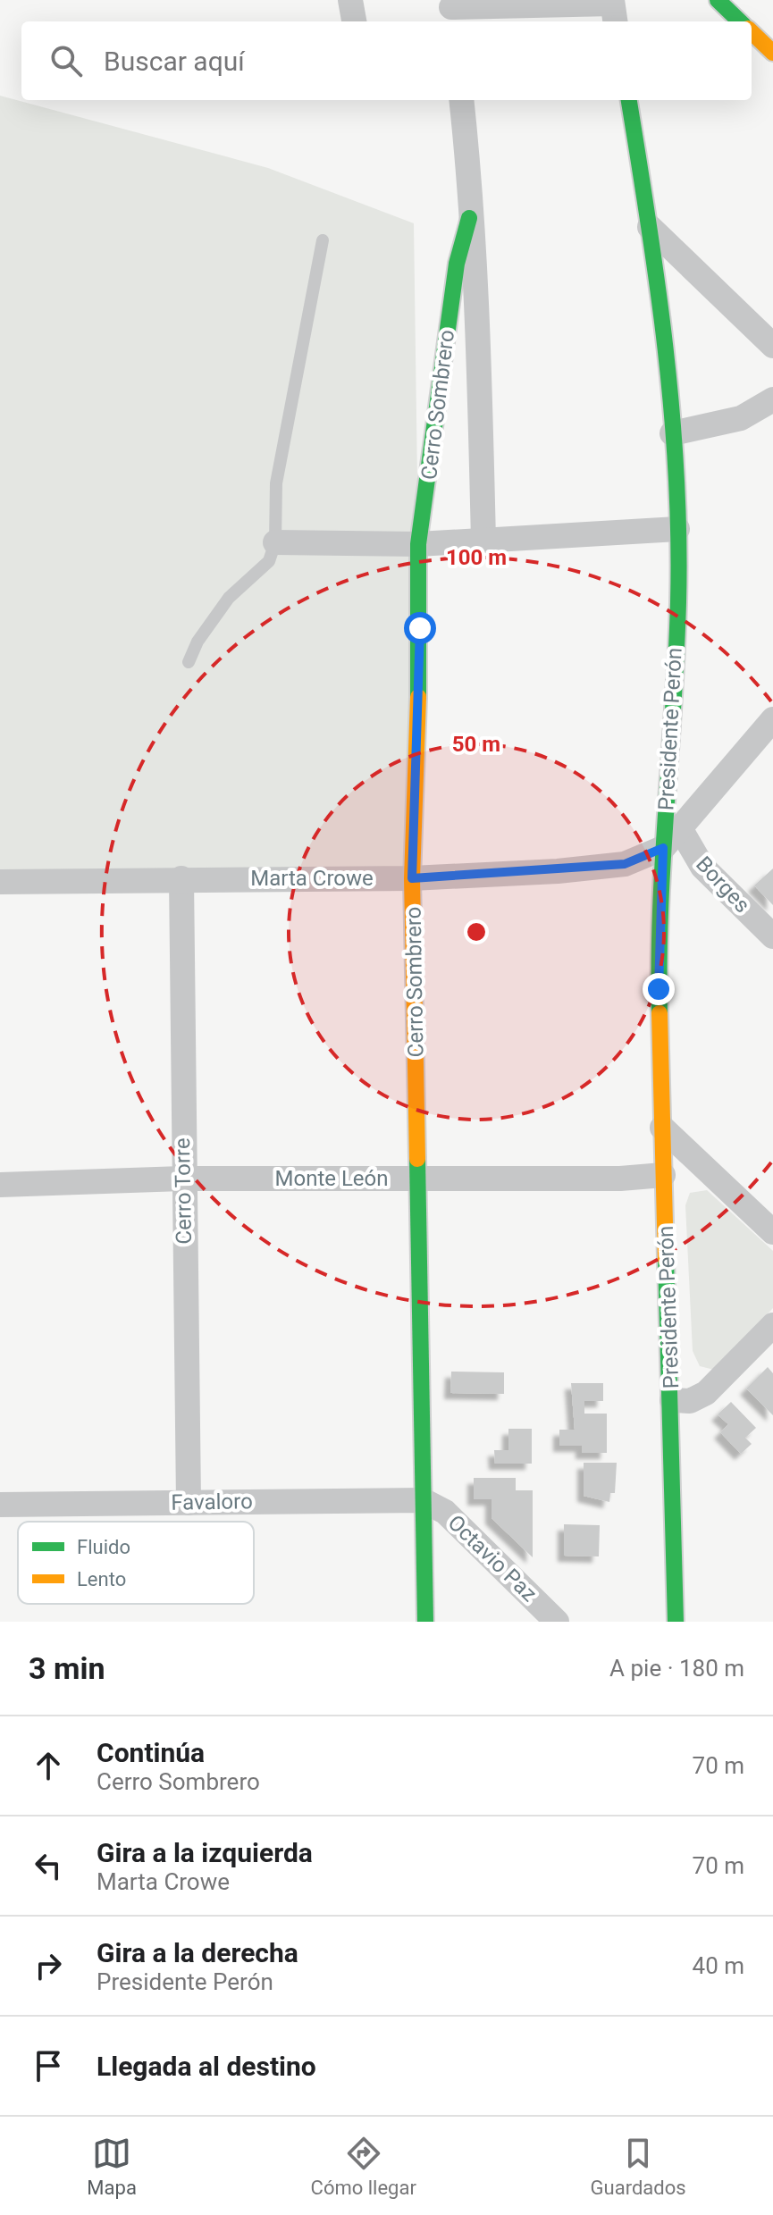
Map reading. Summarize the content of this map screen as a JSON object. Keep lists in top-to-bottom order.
{
  "streets": {
    "street": [
      "Cerro Sombrero",
      "Presidente Perón",
      "Marta Crowe",
      "Borges",
      "Monte León",
      "Cerro Torre",
      "Favaloro",
      "Octavio Paz"
    ]
  },
  "crossings": [
    ["Cerro Sombrero", "Marta Crowe"],
    ["Cerro Sombrero", "Monte León"],
    ["Cerro Sombrero", "Favaloro"],
    ["Cerro Sombrero", "Octavio Paz"],
    ["Presidente Perón", "Marta Crowe"],
    ["Presidente Perón", "Monte León"],
    ["Marta Crowe", "Cerro Torre"],
    ["Monte León", "Cerro Torre"],
    ["Cerro Torre", "Favaloro"],
    ["Favaloro", "Octavio Paz"]
  ],
  "legend": ["Fluido", "Lento"],
  "page": {
    "search": "Buscar aquí",
    "heading": ["3 min", "A pie · 180 m"],
    "list": [
      ["Continúa", "Cerro Sombrero", "70 m"],
      ["Gira a la izquierda", "Marta Crowe", "70 m"],
      ["Gira a la derecha", "Presidente Perón", "40 m"],
      "Llegada al destino"
    ],
    "nav": ["Mapa", "Cómo llegar", "Guardados"]
  },
  "rings": ["100 m", "50 m"]
}
